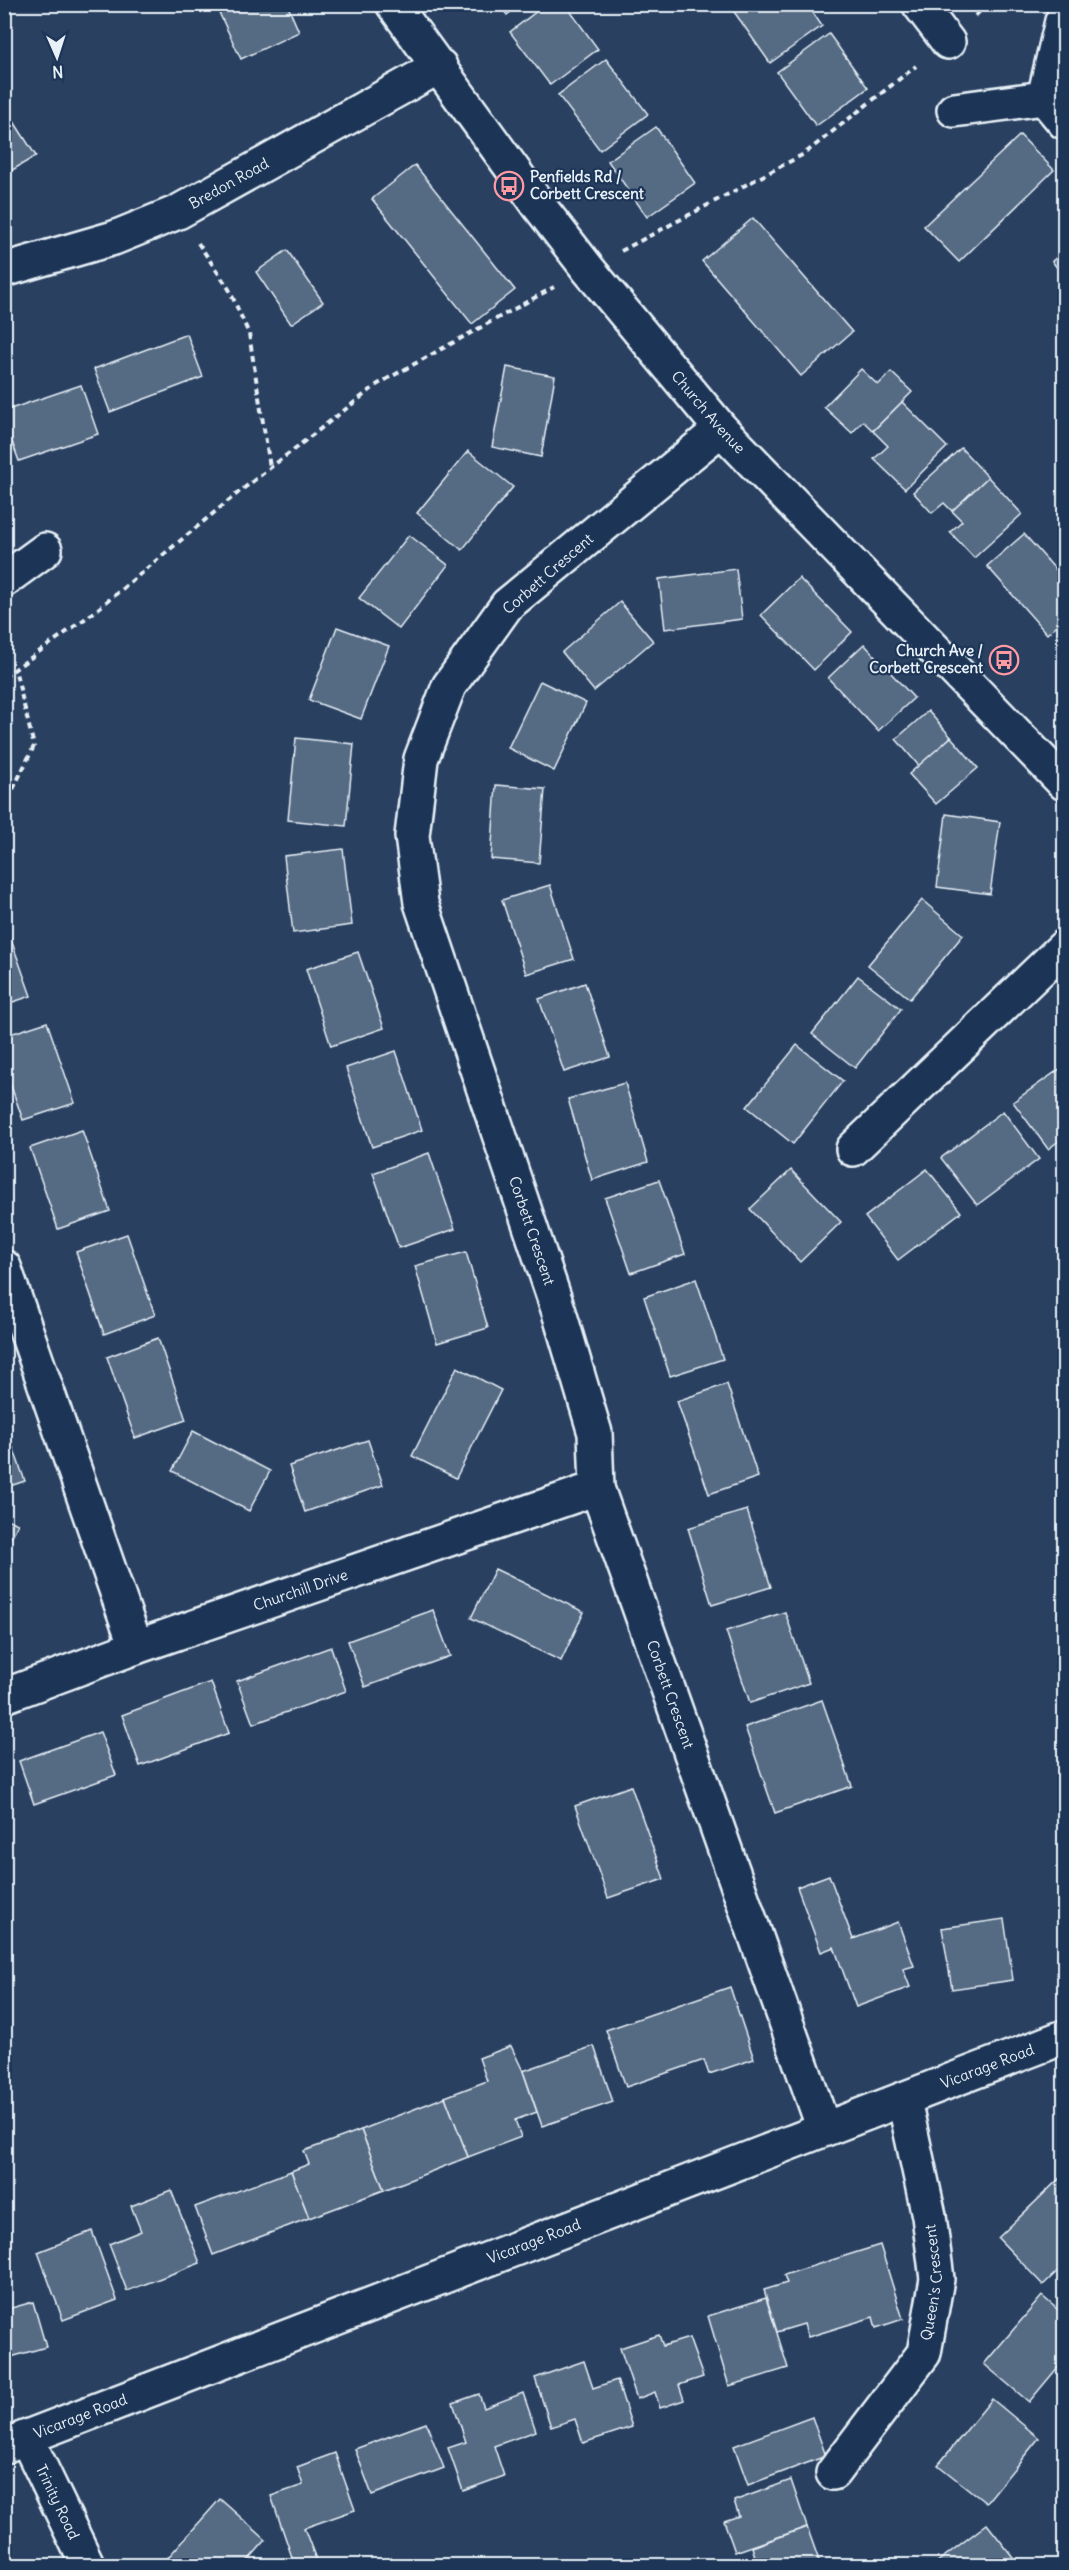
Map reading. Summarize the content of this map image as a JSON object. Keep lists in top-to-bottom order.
{
  "streets": {
    "street": [
      "Bredon Road",
      "Church Avenue",
      "Corbett Crescent",
      "Churchill Drive",
      "Vicarage Road",
      "Queen's Crescent",
      "Trinity Road"
    ]
  },
  "crossings": [
    ["Bredon Road", "Church Avenue"],
    ["Church Avenue", "Corbett Crescent"],
    ["Corbett Crescent", "Churchill Drive"],
    ["Corbett Crescent", "Vicarage Road"],
    ["Vicarage Road", "Queen's Crescent"],
    ["Vicarage Road", "Trinity Road"]
  ],
  "places": {
    "bus stop": ["Penfields Rd / Corbett Crescent", "Church Ave / Corbett Crescent"]
  },
  "north": "bottom"
}
